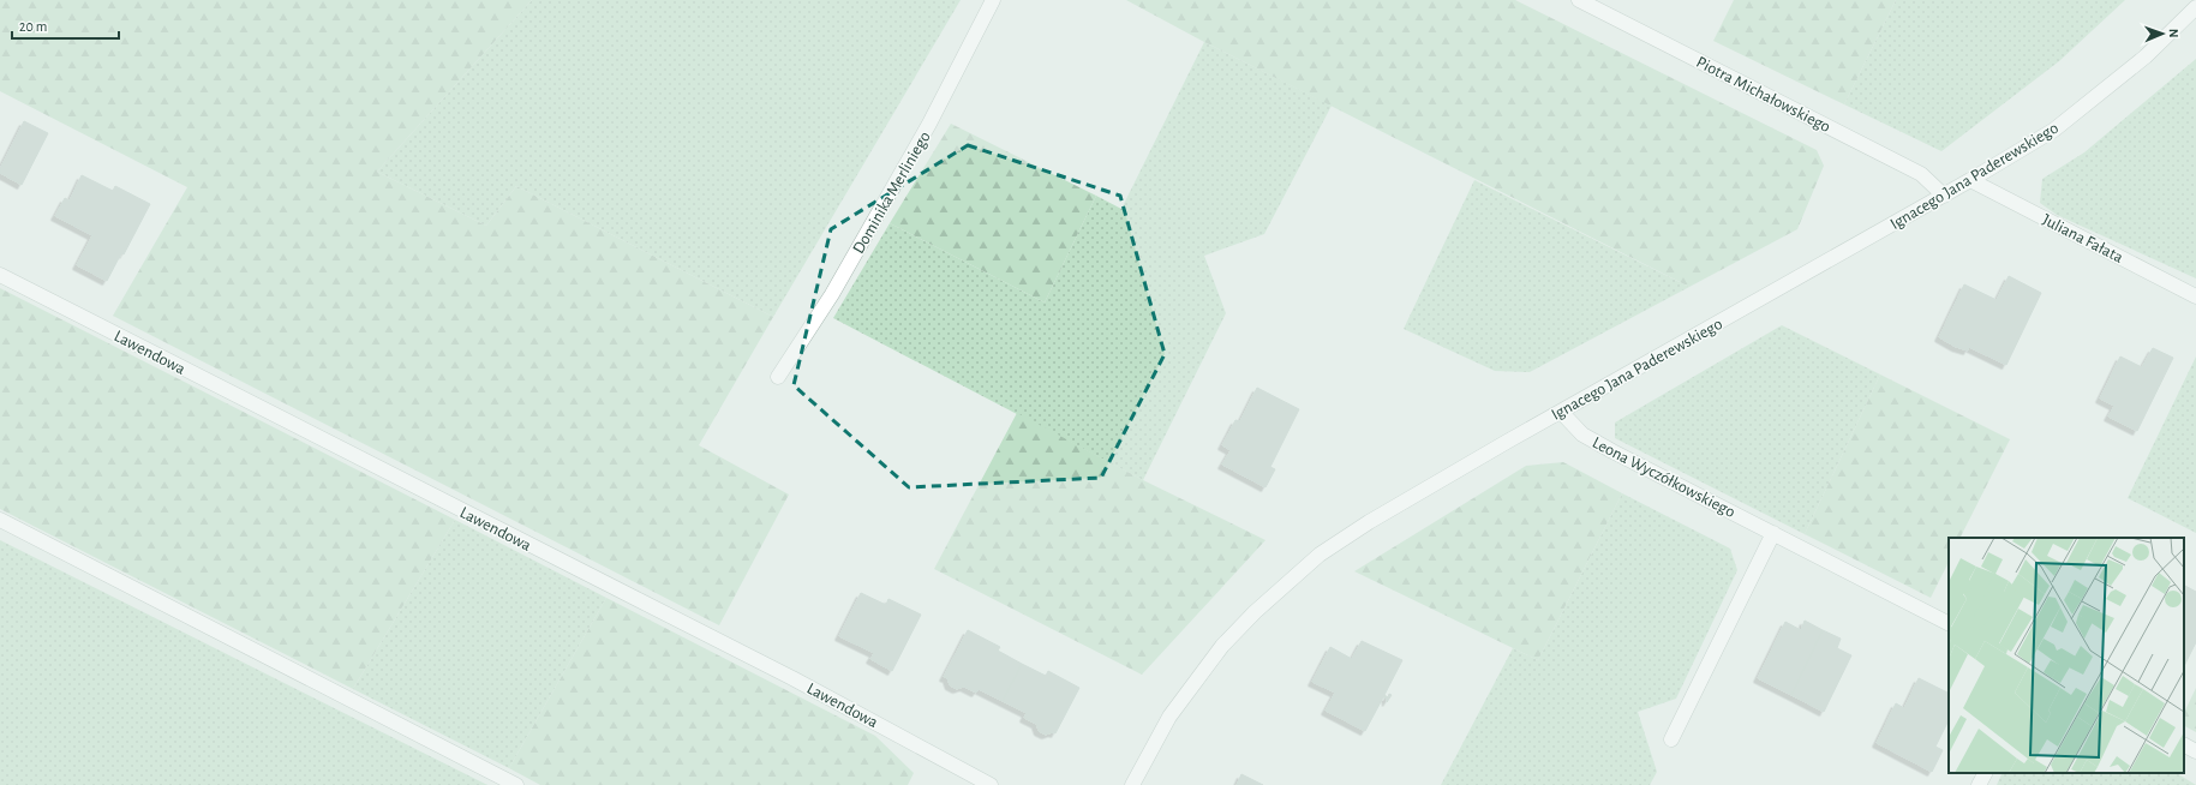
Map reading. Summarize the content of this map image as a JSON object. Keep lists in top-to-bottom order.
{
  "streets": {
    "street": [
      "Piotra Michałowskiego",
      "Ignacego Jana Paderewskiego",
      "Dominika Merliniego",
      "Juliana Fałata",
      "Lawendowa",
      "Leona Wyczółkowskiego"
    ]
  },
  "crossings": [
    ["Piotra Michałowskiego", "Ignacego Jana Paderewskiego"],
    ["Ignacego Jana Paderewskiego", "Juliana Fałata"],
    ["Ignacego Jana Paderewskiego", "Leona Wyczółkowskiego"]
  ],
  "scale_bar": "20 m",
  "north": "right"
}
